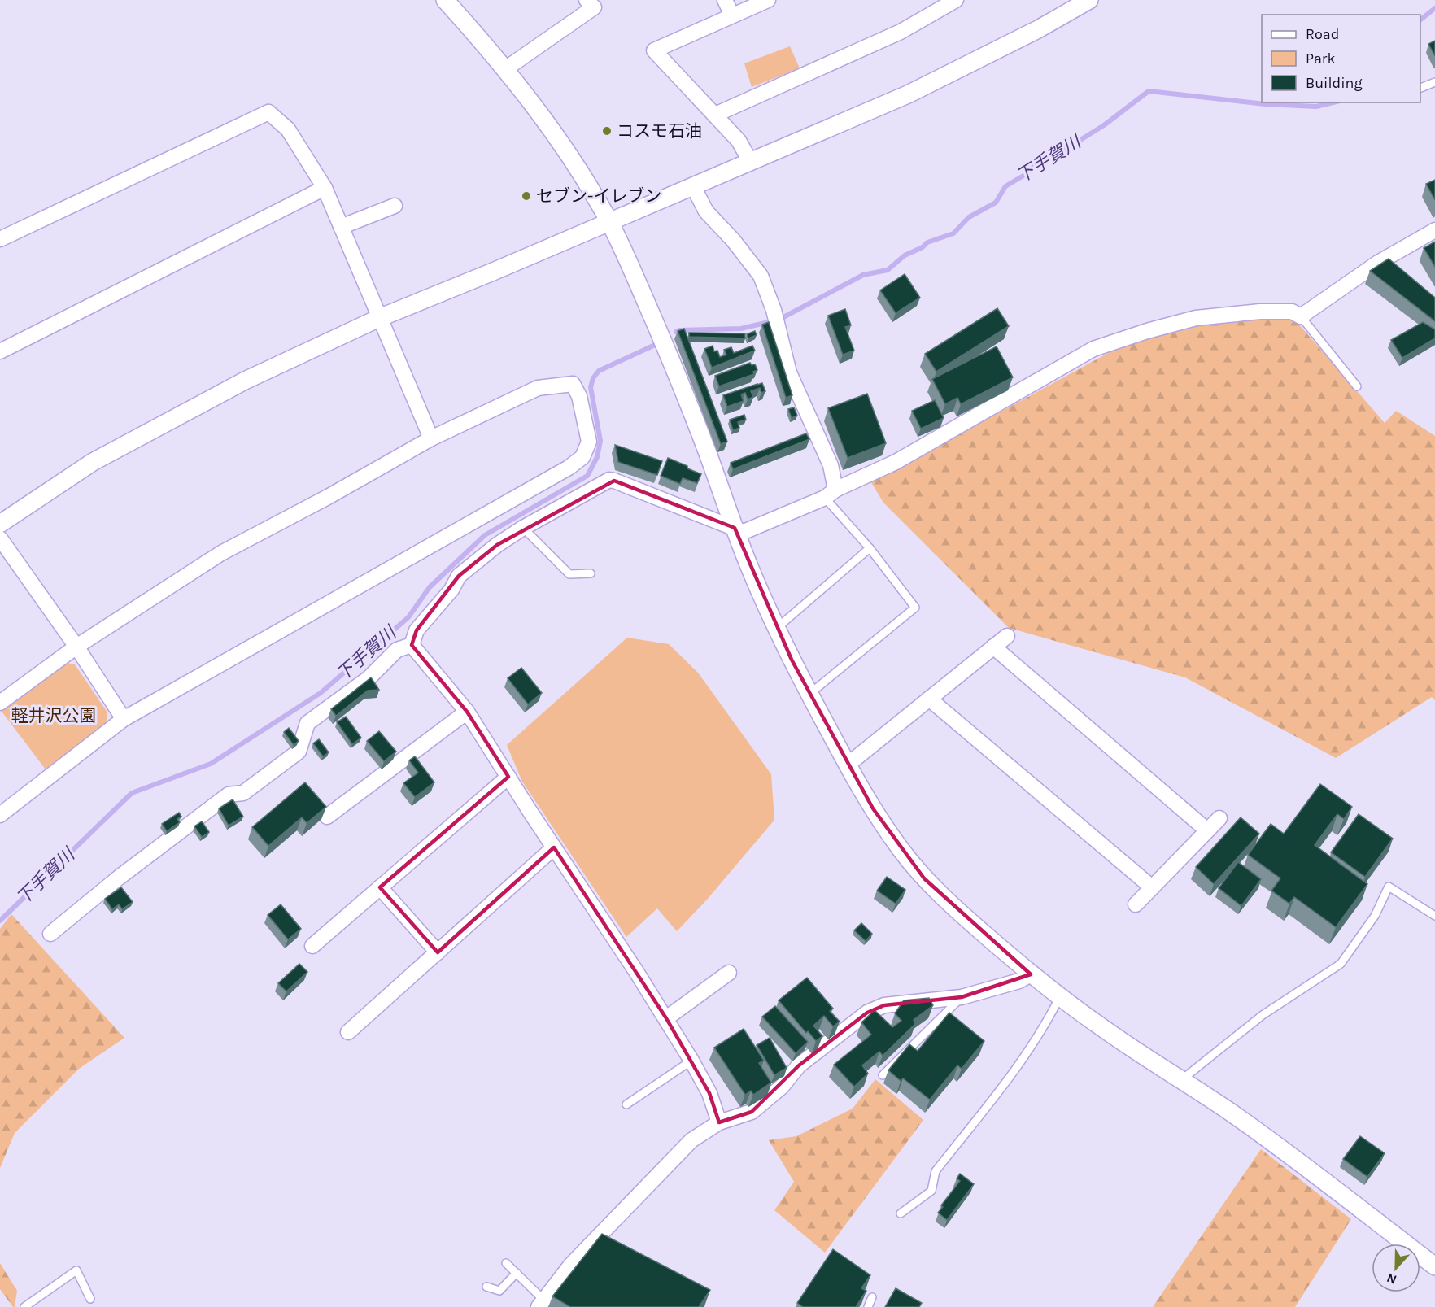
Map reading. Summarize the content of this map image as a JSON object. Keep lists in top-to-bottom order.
{
  "water": ["下手賀川"],
  "parks": ["軽井沢公園"],
  "places": ["コスモ石油", "セブン-イレブン"],
  "legend": ["Road", "Park", "Building"],
  "north": "bottom"
}
